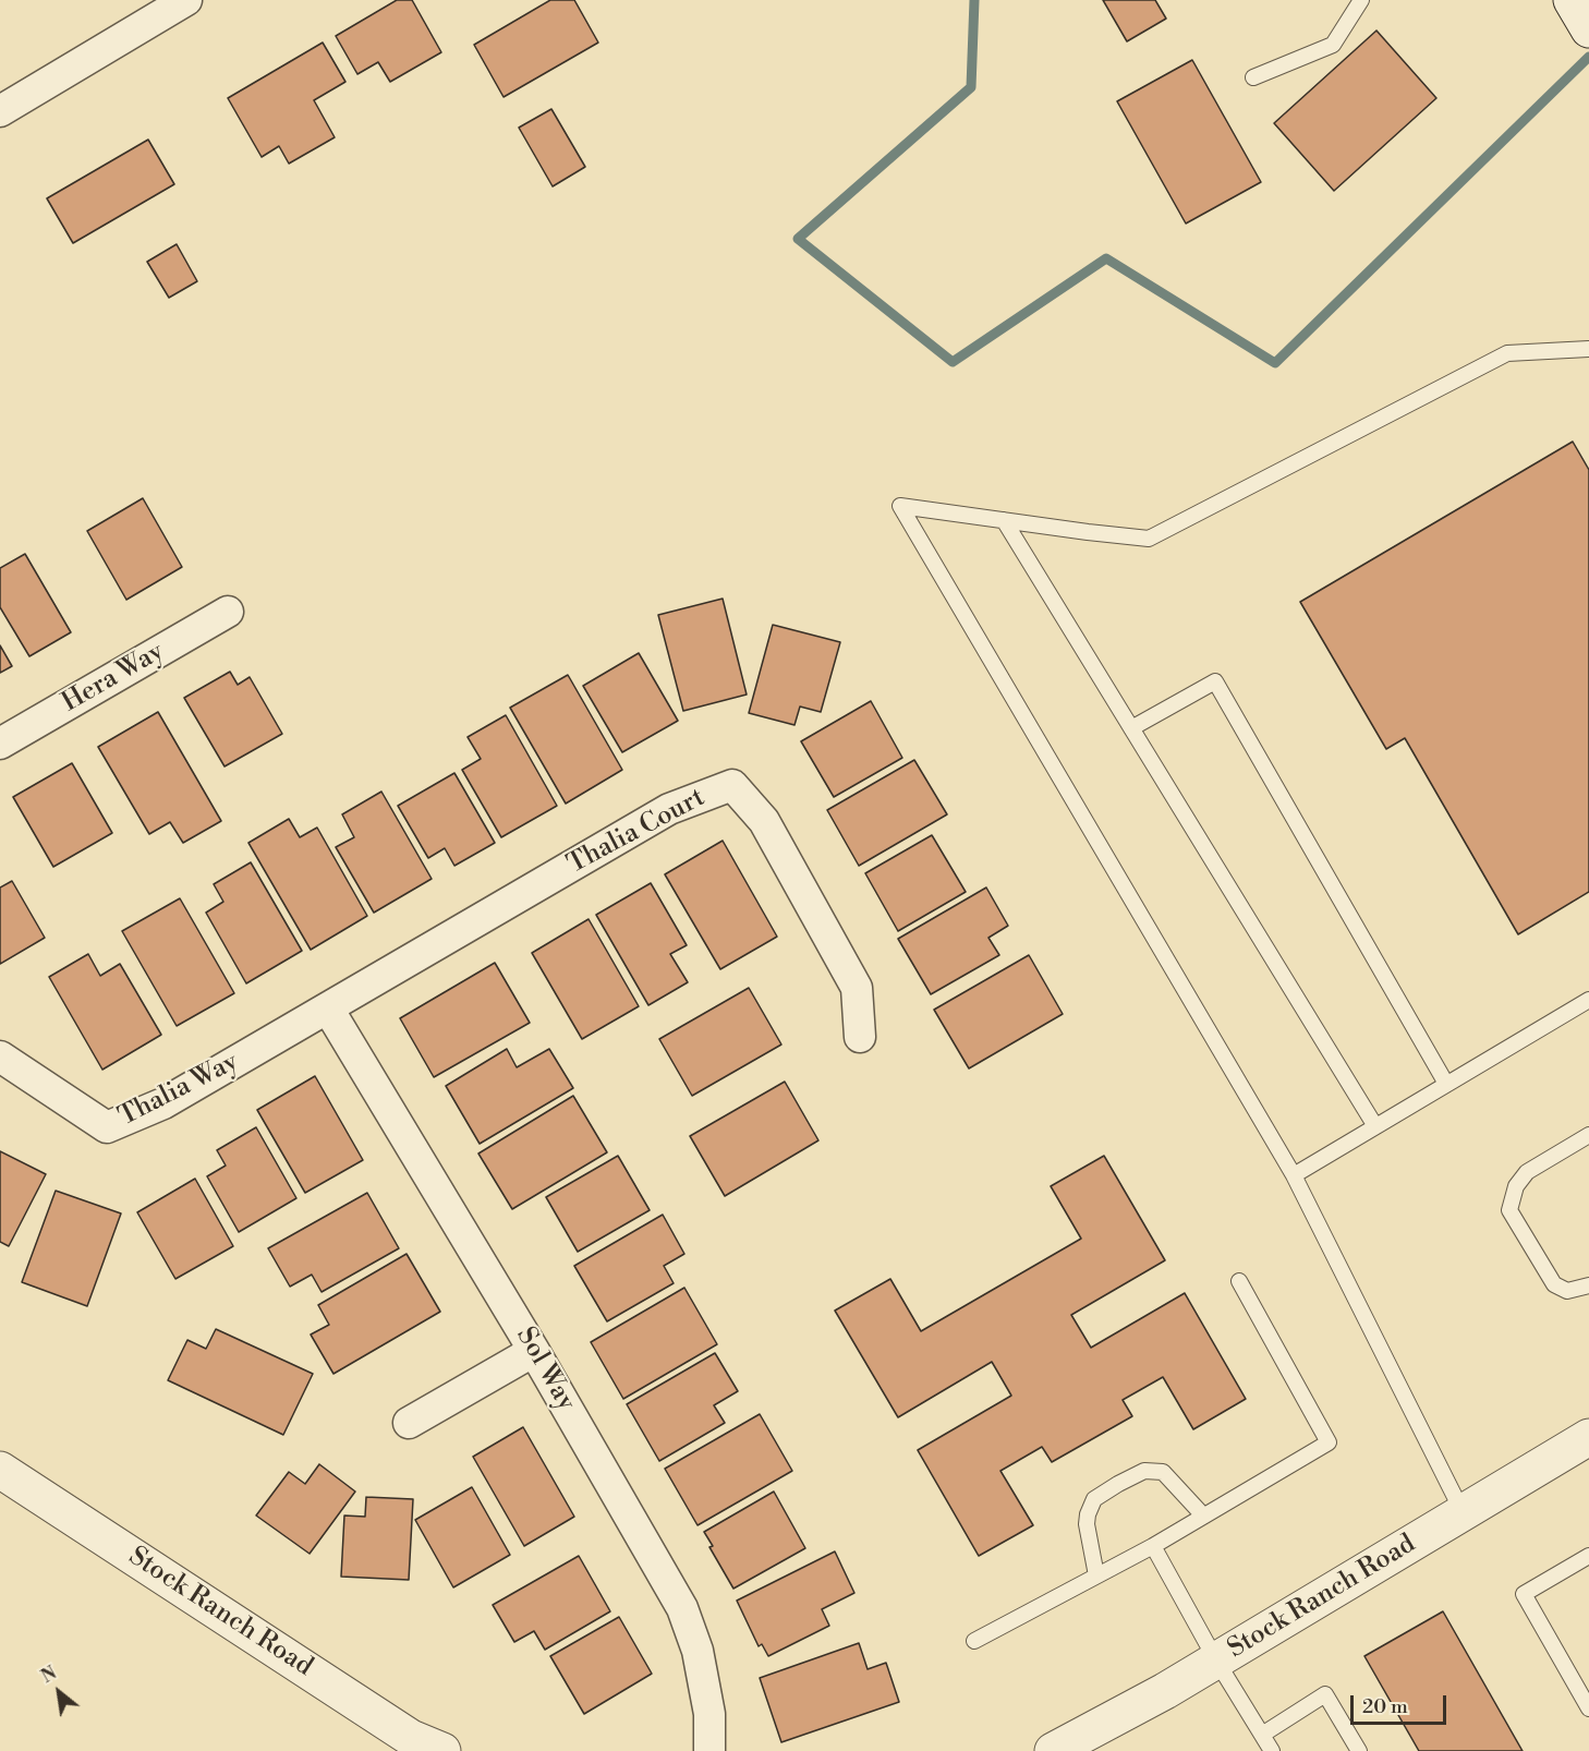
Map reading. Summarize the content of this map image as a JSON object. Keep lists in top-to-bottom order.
{
  "streets": {
    "street": [
      "Hera Way",
      "Thalia Court",
      "Thalia Way",
      "Sol Way",
      "Stock Ranch Road"
    ]
  },
  "crossings": [
    ["Thalia Court", "Thalia Way"],
    ["Thalia Court", "Sol Way"],
    ["Thalia Way", "Sol Way"]
  ],
  "scale_bar": "20 m",
  "north": "top left"
}
